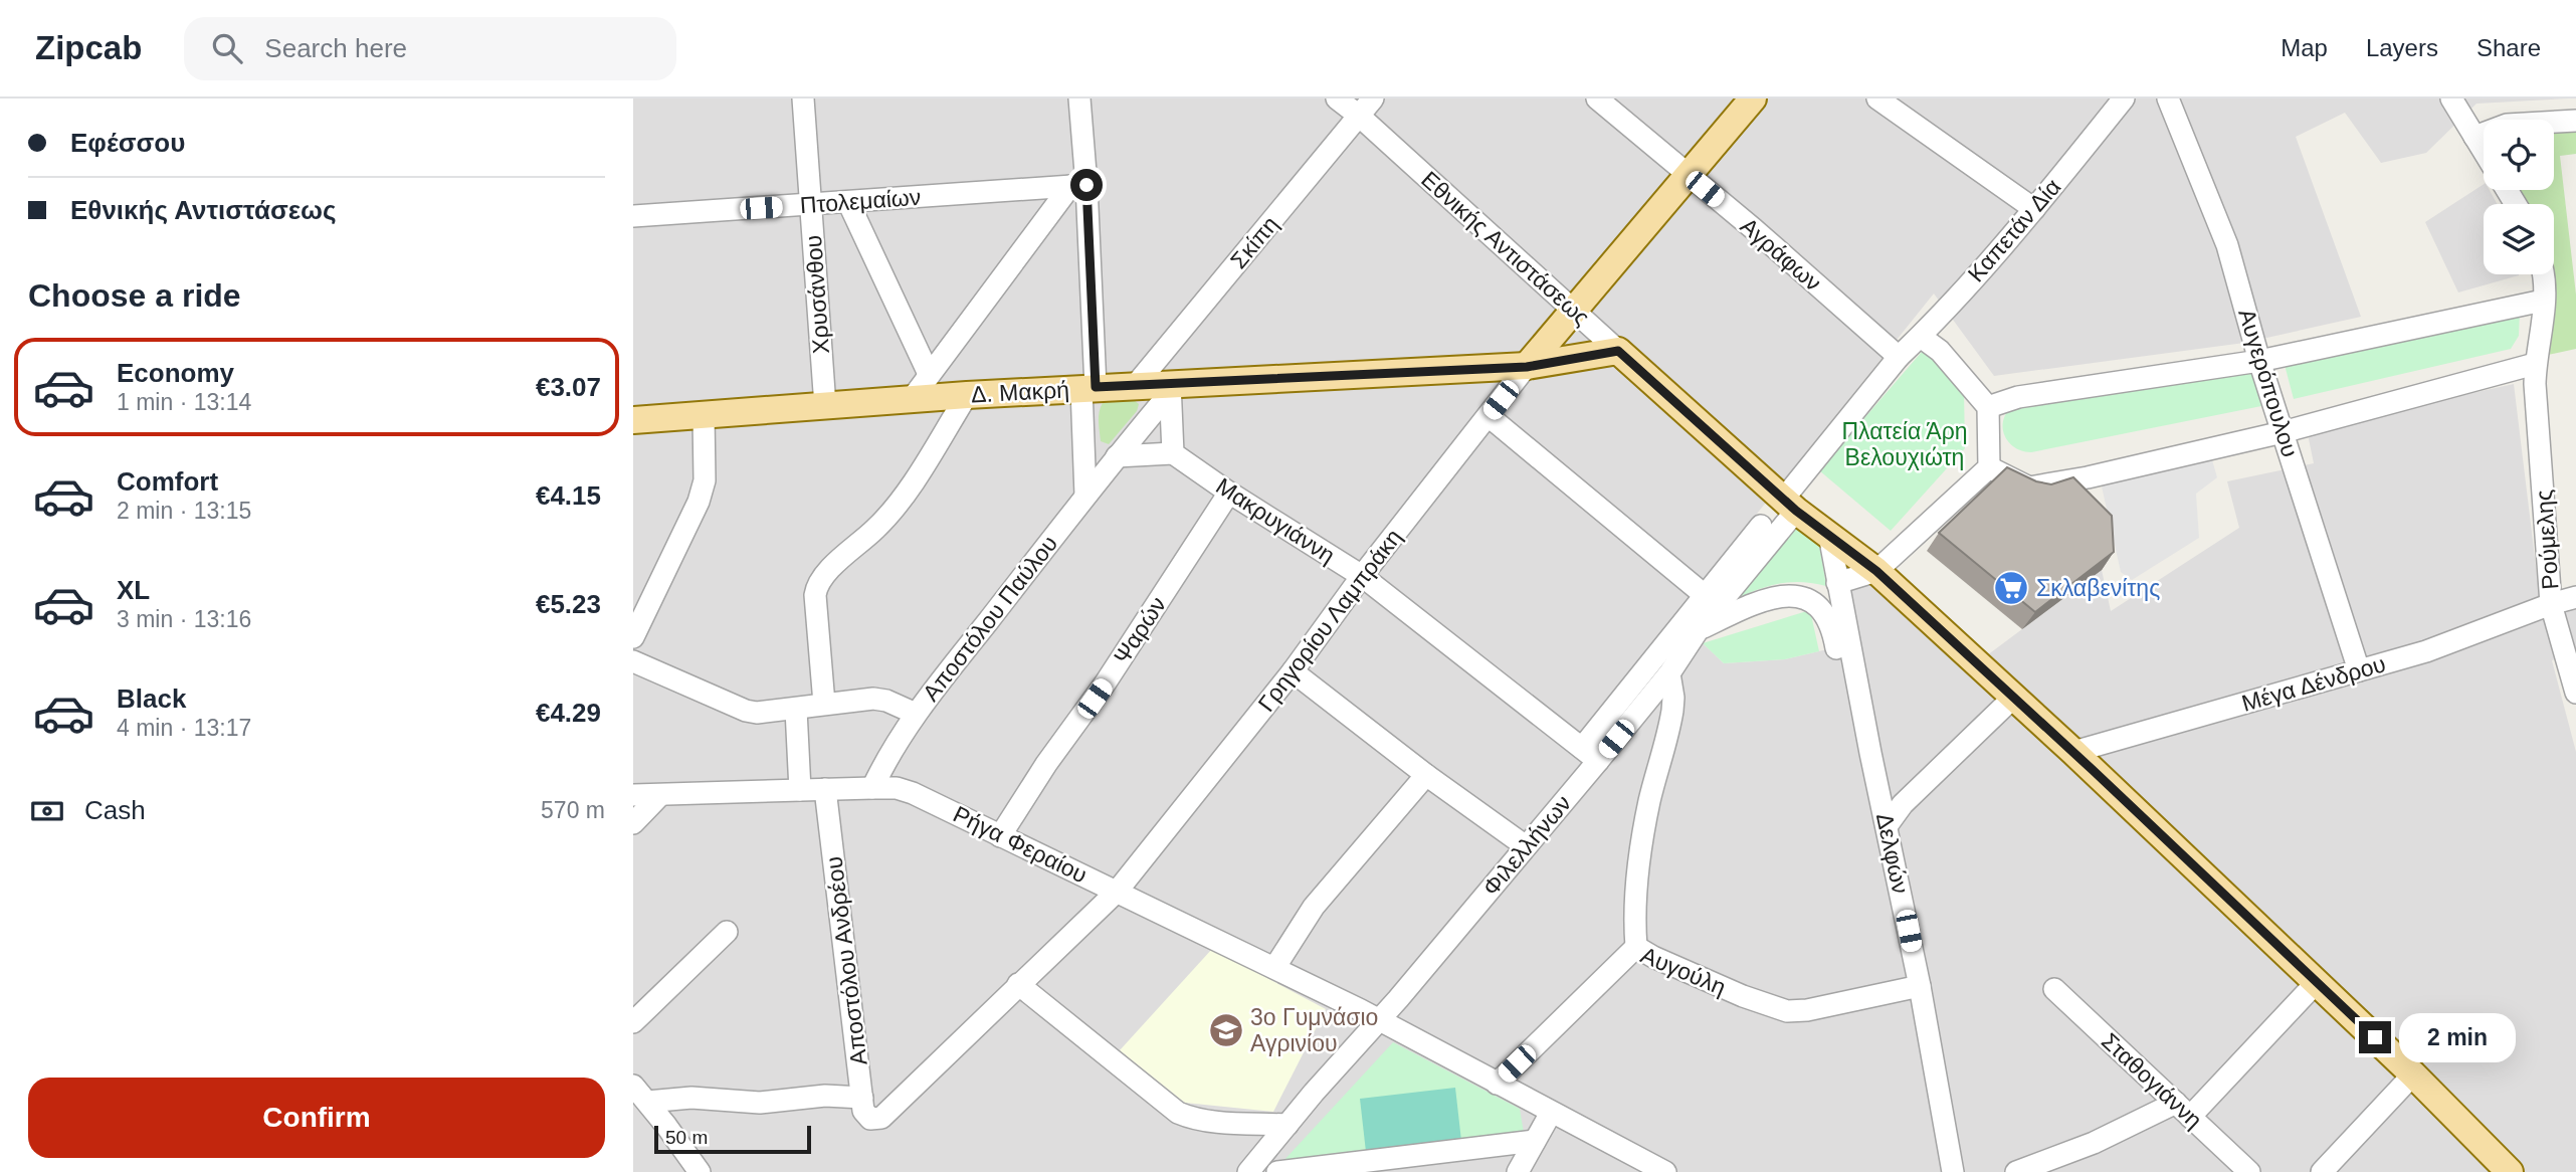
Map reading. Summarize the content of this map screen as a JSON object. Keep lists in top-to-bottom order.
{
  "streets": {
    "main road": ["Εθνικής Αντιστάσεως", "Δ. Μακρή", "Γρηγορίου Λαμπράκη"],
    "street": [
      "Πτολεμαίων",
      "Καπετάν Δία",
      "Σκίπη",
      "Αγράφων",
      "Χρυσάνθου",
      "Αυγερόπουλου",
      "Μακρυγιάννη",
      "Ρούμελης",
      "Αποστόλου Παύλου",
      "Ψαρών",
      "Μέγα Δένδρου",
      "Ρήγα Φεραίου",
      "Φιλελλήνων",
      "Δελφών",
      "Αποστόλου Ανδρέου",
      "Αυγούλη",
      "Σταθογιάννη"
    ]
  },
  "crossings": [
    ["Πτολεμαίων", "Χρυσάνθου"],
    ["Καπετάν Δία", "Εθνικής Αντιστάσεως"],
    ["Καπετάν Δία", "Αγράφων"],
    ["Καπετάν Δία", "Φιλελλήνων"],
    ["Σκίπη", "Εθνικής Αντιστάσεως"],
    ["Σκίπη", "Δ. Μακρή"],
    ["Εθνικής Αντιστάσεως", "Δ. Μακρή"],
    ["Εθνικής Αντιστάσεως", "Γρηγορίου Λαμπράκη"],
    ["Εθνικής Αντιστάσεως", "Μέγα Δένδρου"],
    ["Εθνικής Αντιστάσεως", "Φιλελλήνων"],
    ["Εθνικής Αντιστάσεως", "Δελφών"],
    ["Αγράφων", "Γρηγορίου Λαμπράκη"],
    ["Χρυσάνθου", "Δ. Μακρή"],
    ["Αυγερόπουλου", "Μέγα Δένδρου"],
    ["Δ. Μακρή", "Αποστόλου Παύλου"],
    ["Δ. Μακρή", "Γρηγορίου Λαμπράκη"],
    ["Μακρυγιάννη", "Γρηγορίου Λαμπράκη"],
    ["Μακρυγιάννη", "Ψαρών"],
    ["Μακρυγιάννη", "Φιλελλήνων"],
    ["Ρούμελης", "Μέγα Δένδρου"],
    ["Αποστόλου Παύλου", "Ρήγα Φεραίου"],
    ["Γρηγορίου Λαμπράκη", "Ρήγα Φεραίου"],
    ["Γρηγορίου Λαμπράκη", "Αποστόλου Ανδρέου"],
    ["Ψαρών", "Ρήγα Φεραίου"],
    ["Ρήγα Φεραίου", "Φιλελλήνων"],
    ["Ρήγα Φεραίου", "Αποστόλου Ανδρέου"],
    ["Ρήγα Φεραίου", "Αυγούλη"],
    ["Δελφών", "Αυγούλη"]
  ],
  "parks": ["Πλατεία Άρη Βελουχιώτη"],
  "places": {
    "supermarket": ["Σκλαβενίτης"],
    "school or university": ["3ο Γυμνάσιο Αγρινίου"]
  },
  "scale_bar": "50 m",
  "page": {
    "header": "Zipcab",
    "search": "Search here",
    "nav": ["Map", "Layers", "Share"],
    "banner": ["Εφέσσου", "Εθνικής Αντιστάσεως"],
    "heading": "Choose a ride",
    "list": [
      {
        "name": "Economy",
        "note": "1 min · 13:14",
        "value": "€3.07"
      },
      {
        "name": "Comfort",
        "note": "2 min · 13:15",
        "value": "€4.15"
      },
      {
        "name": "XL",
        "note": "3 min · 13:16",
        "value": "€5.23"
      },
      {
        "name": "Black",
        "note": "4 min · 13:17",
        "value": "€4.29"
      }
    ],
    "pay": ["Cash", "570 m"],
    "bubble": "2 min",
    "buttons": "Confirm",
    "scale": "50 m"
  }
}
